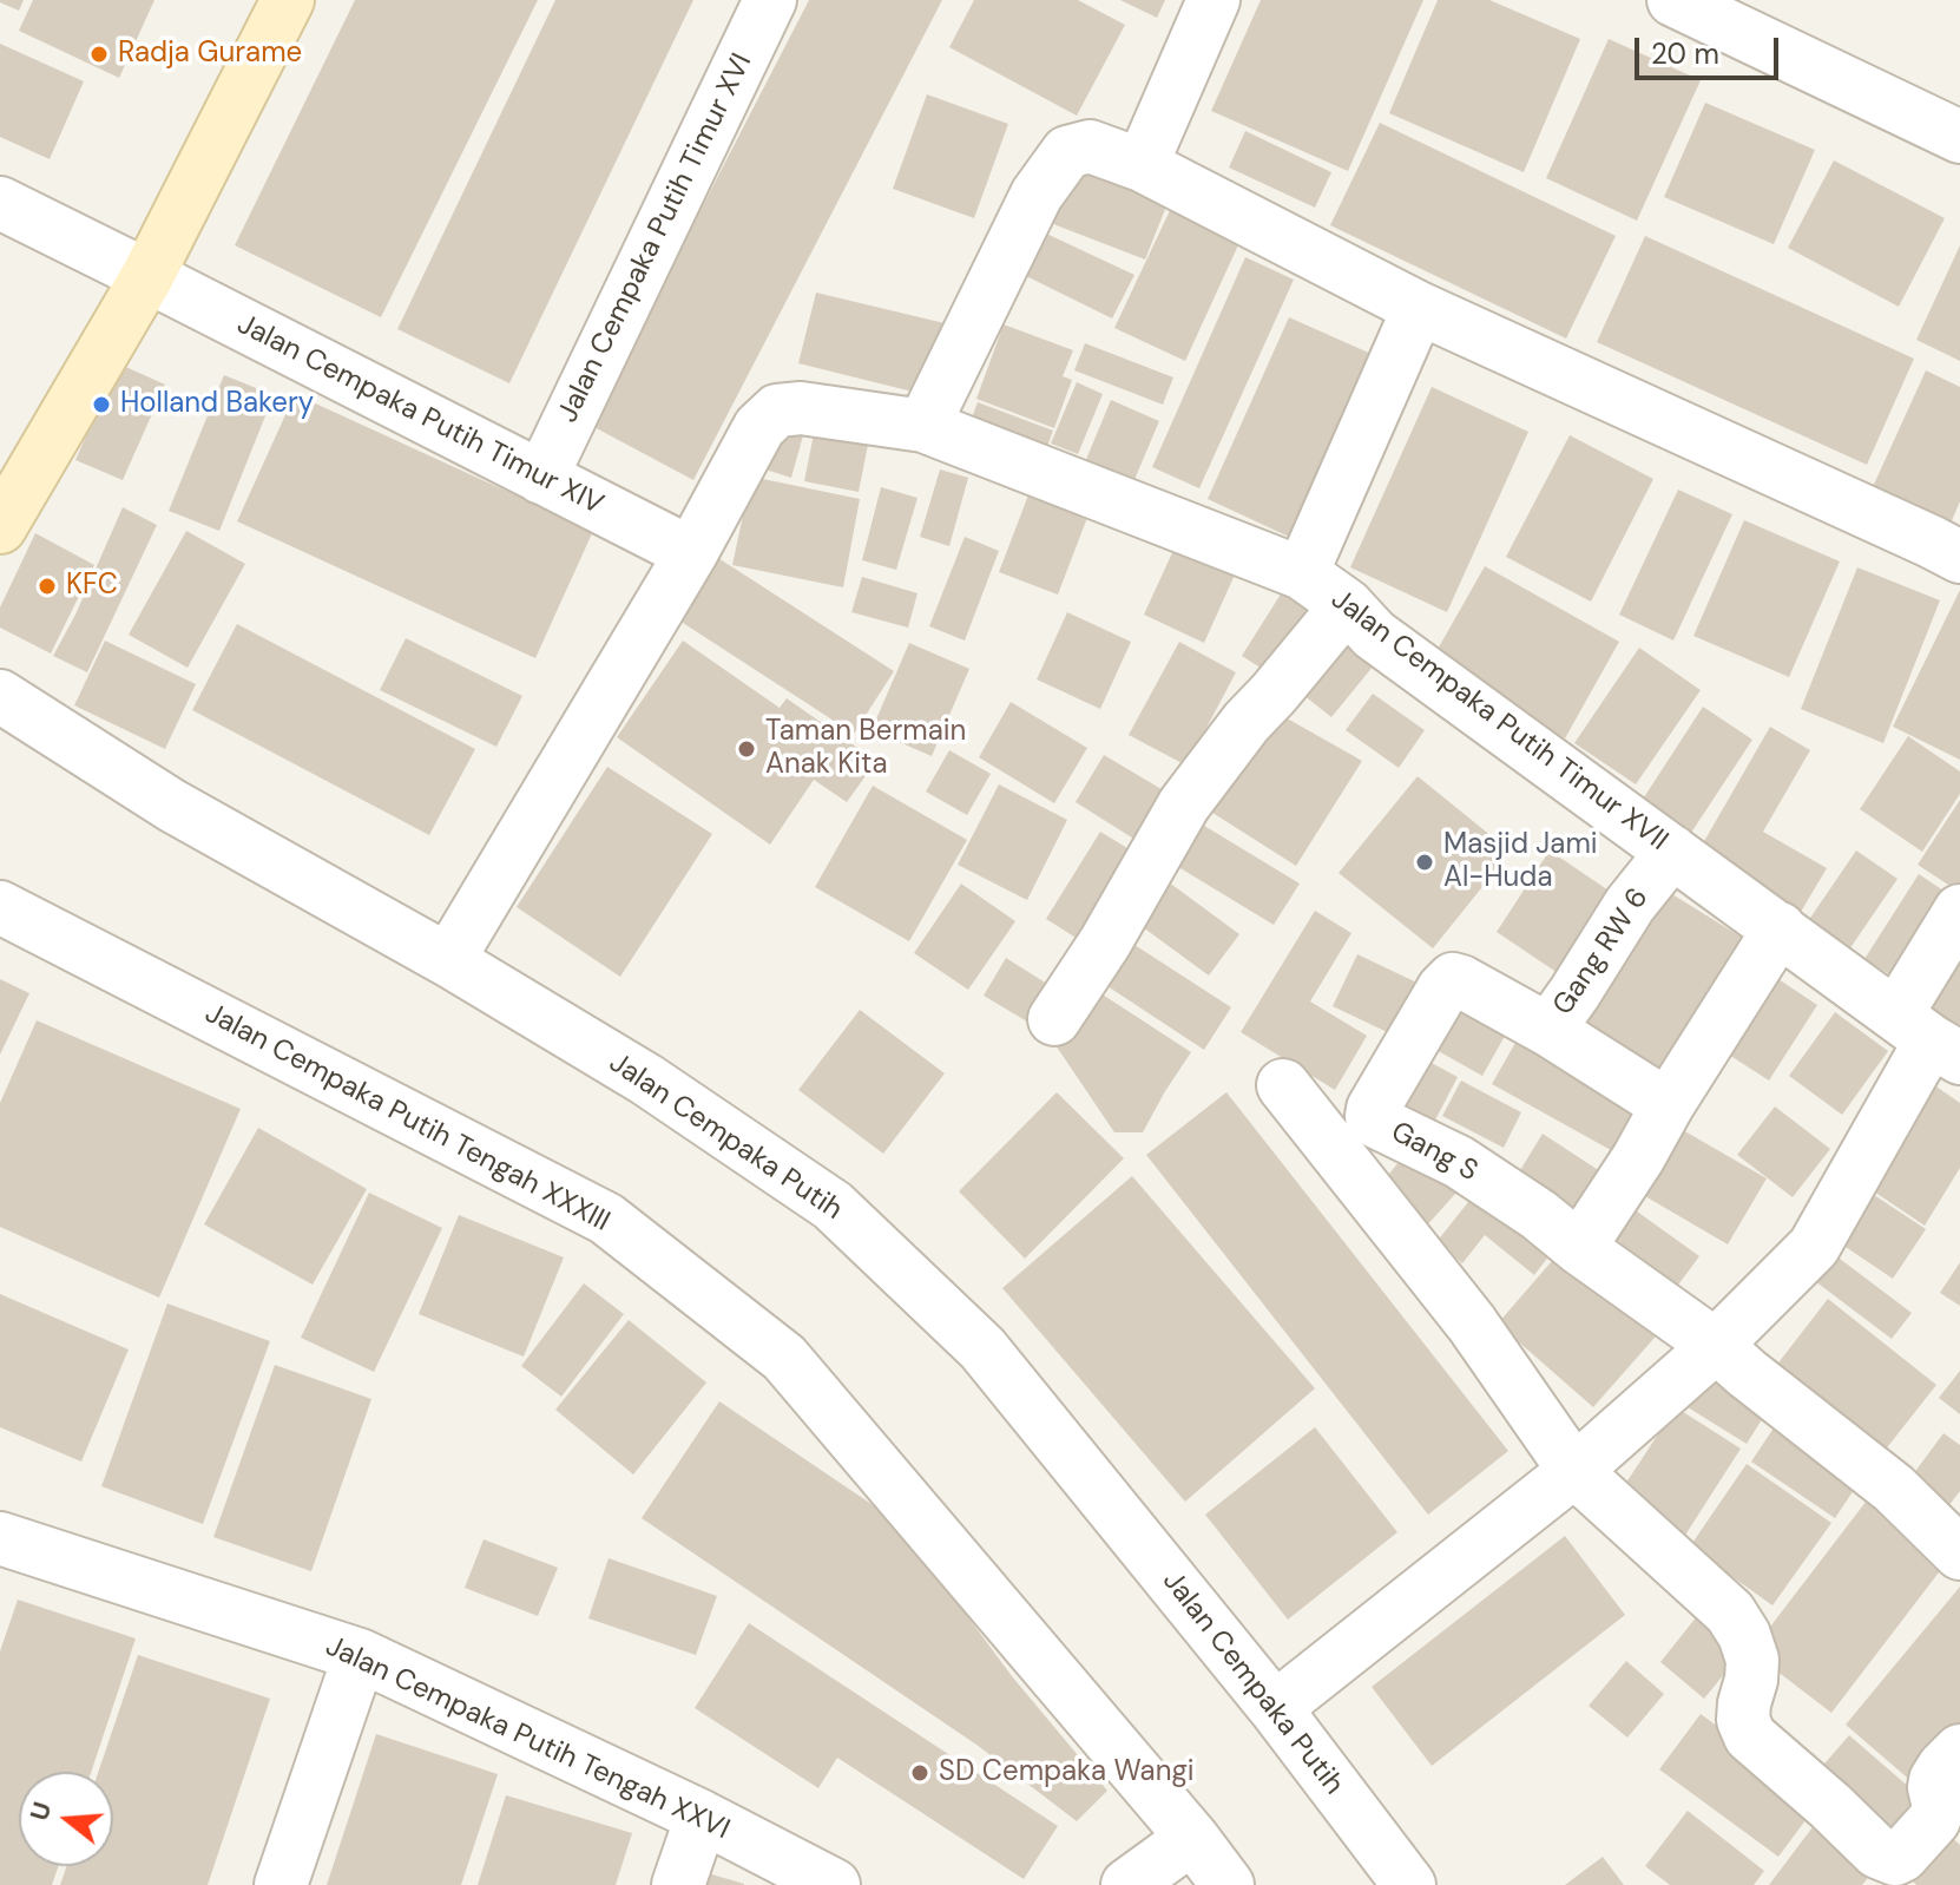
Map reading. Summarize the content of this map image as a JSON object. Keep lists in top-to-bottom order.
{
  "streets": {
    "street": [
      "Jalan Cempaka Putih Timur XVI",
      "Jalan Cempaka Putih Timur XIV",
      "Jalan Cempaka Putih Timur XVII",
      "Gang RW 6",
      "Jalan Cempaka Putih Tengah XXXIII",
      "Jalan Cempaka Putih",
      "Gang S",
      "Jalan Cempaka Putih Tengah XXVI"
    ]
  },
  "crossings": [
    ["Jalan Cempaka Putih Timur XVI", "Jalan Cempaka Putih Timur XIV"],
    ["Jalan Cempaka Putih Timur XVII", "Gang RW 6"],
    ["Gang RW 6", "Gang S"]
  ],
  "places": [
    "Radja Gurame",
    "Holland Bakery",
    "KFC",
    "Taman Bermain Anak Kita",
    "Masjid Jami Al-Huda",
    "SD Cempaka Wangi"
  ],
  "scale_bar": "20 m",
  "north": "left"
}
